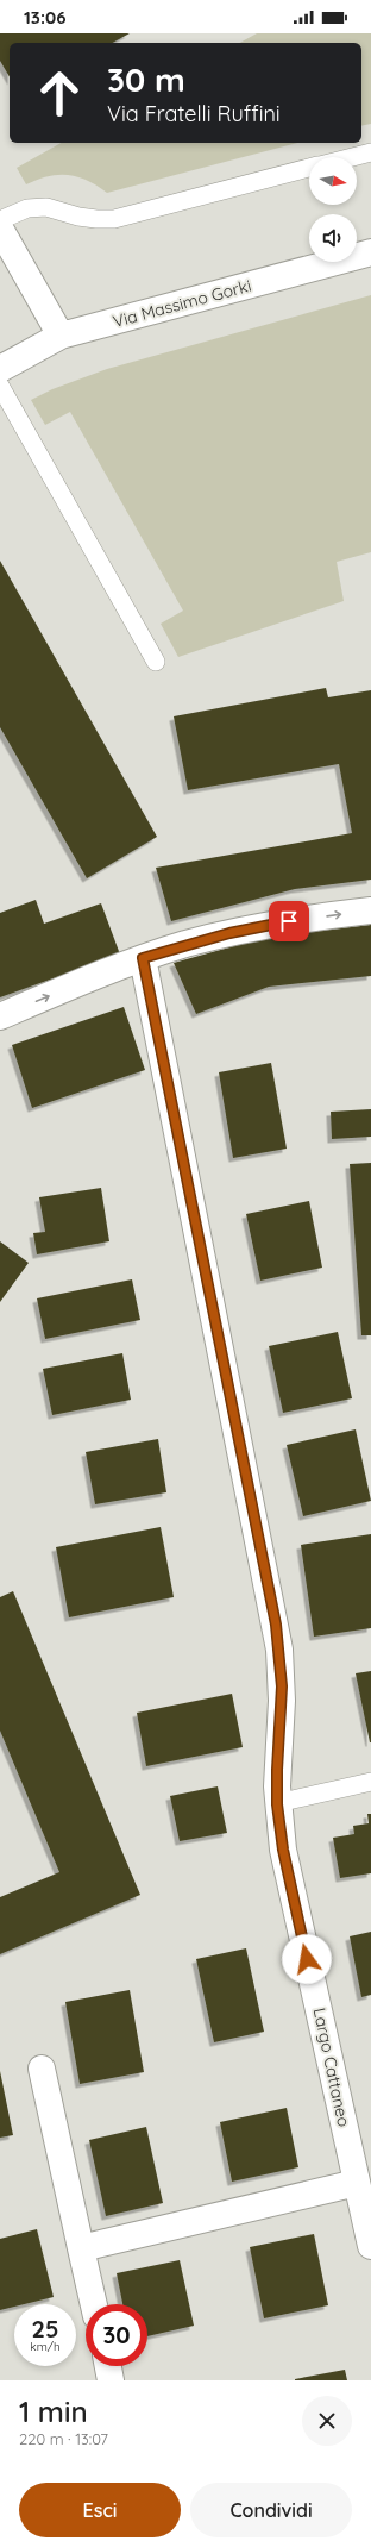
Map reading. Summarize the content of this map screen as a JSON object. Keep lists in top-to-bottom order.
{
  "streets": {
    "street": ["Via Massimo Gorki", "Largo Cattaneo"]
  },
  "north": "right",
  "page": {
    "status": "13:06",
    "turn": ["30 m", "Via Fratelli Ruffini"],
    "speed": "25 km/h",
    "limit": "30",
    "heading": ["1 min", "220 m · 13:07"],
    "buttons": ["Esci", "Condividi"]
  }
}
